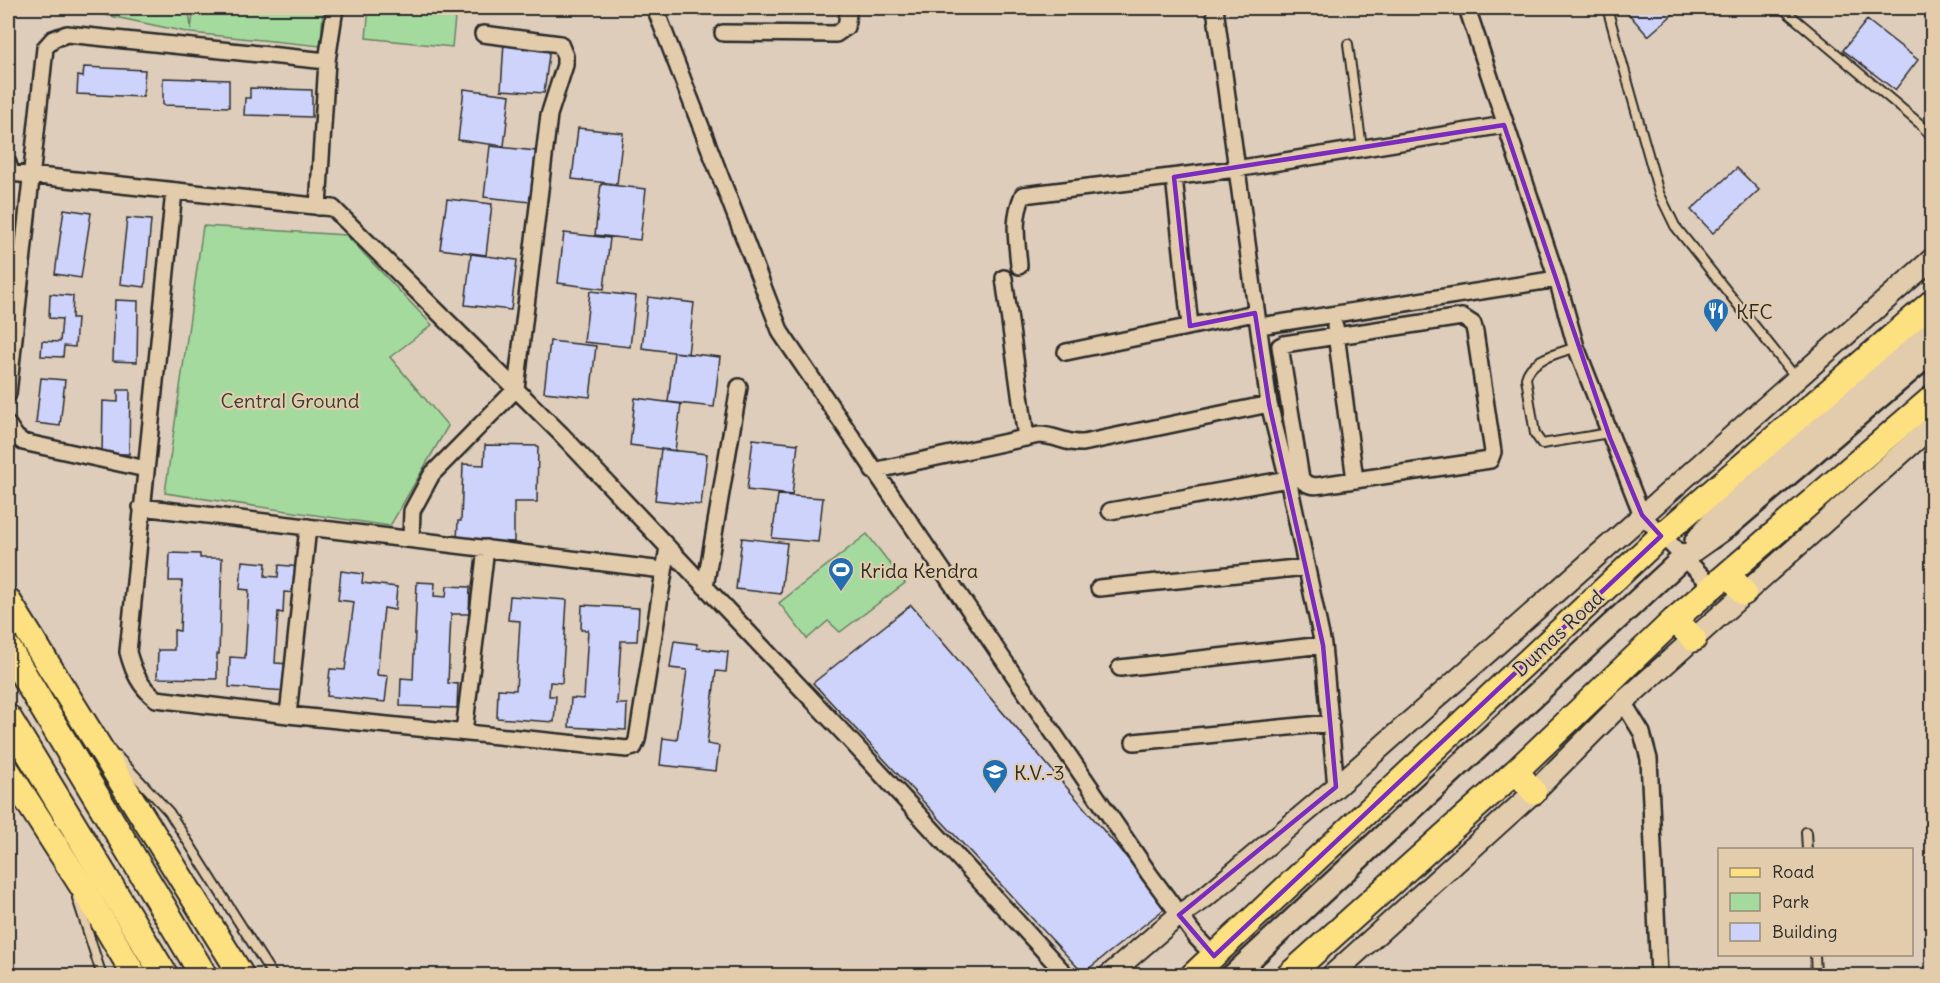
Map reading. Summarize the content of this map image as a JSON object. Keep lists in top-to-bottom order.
{
  "streets": {
    "main road": ["Dumas Road"]
  },
  "parks": ["Central Ground"],
  "places": {
    "restaurant": ["KFC"],
    "sports": ["Krida Kendra"],
    "school or university": ["K.V.-3"]
  },
  "legend": ["Road", "Park", "Building"]
}
